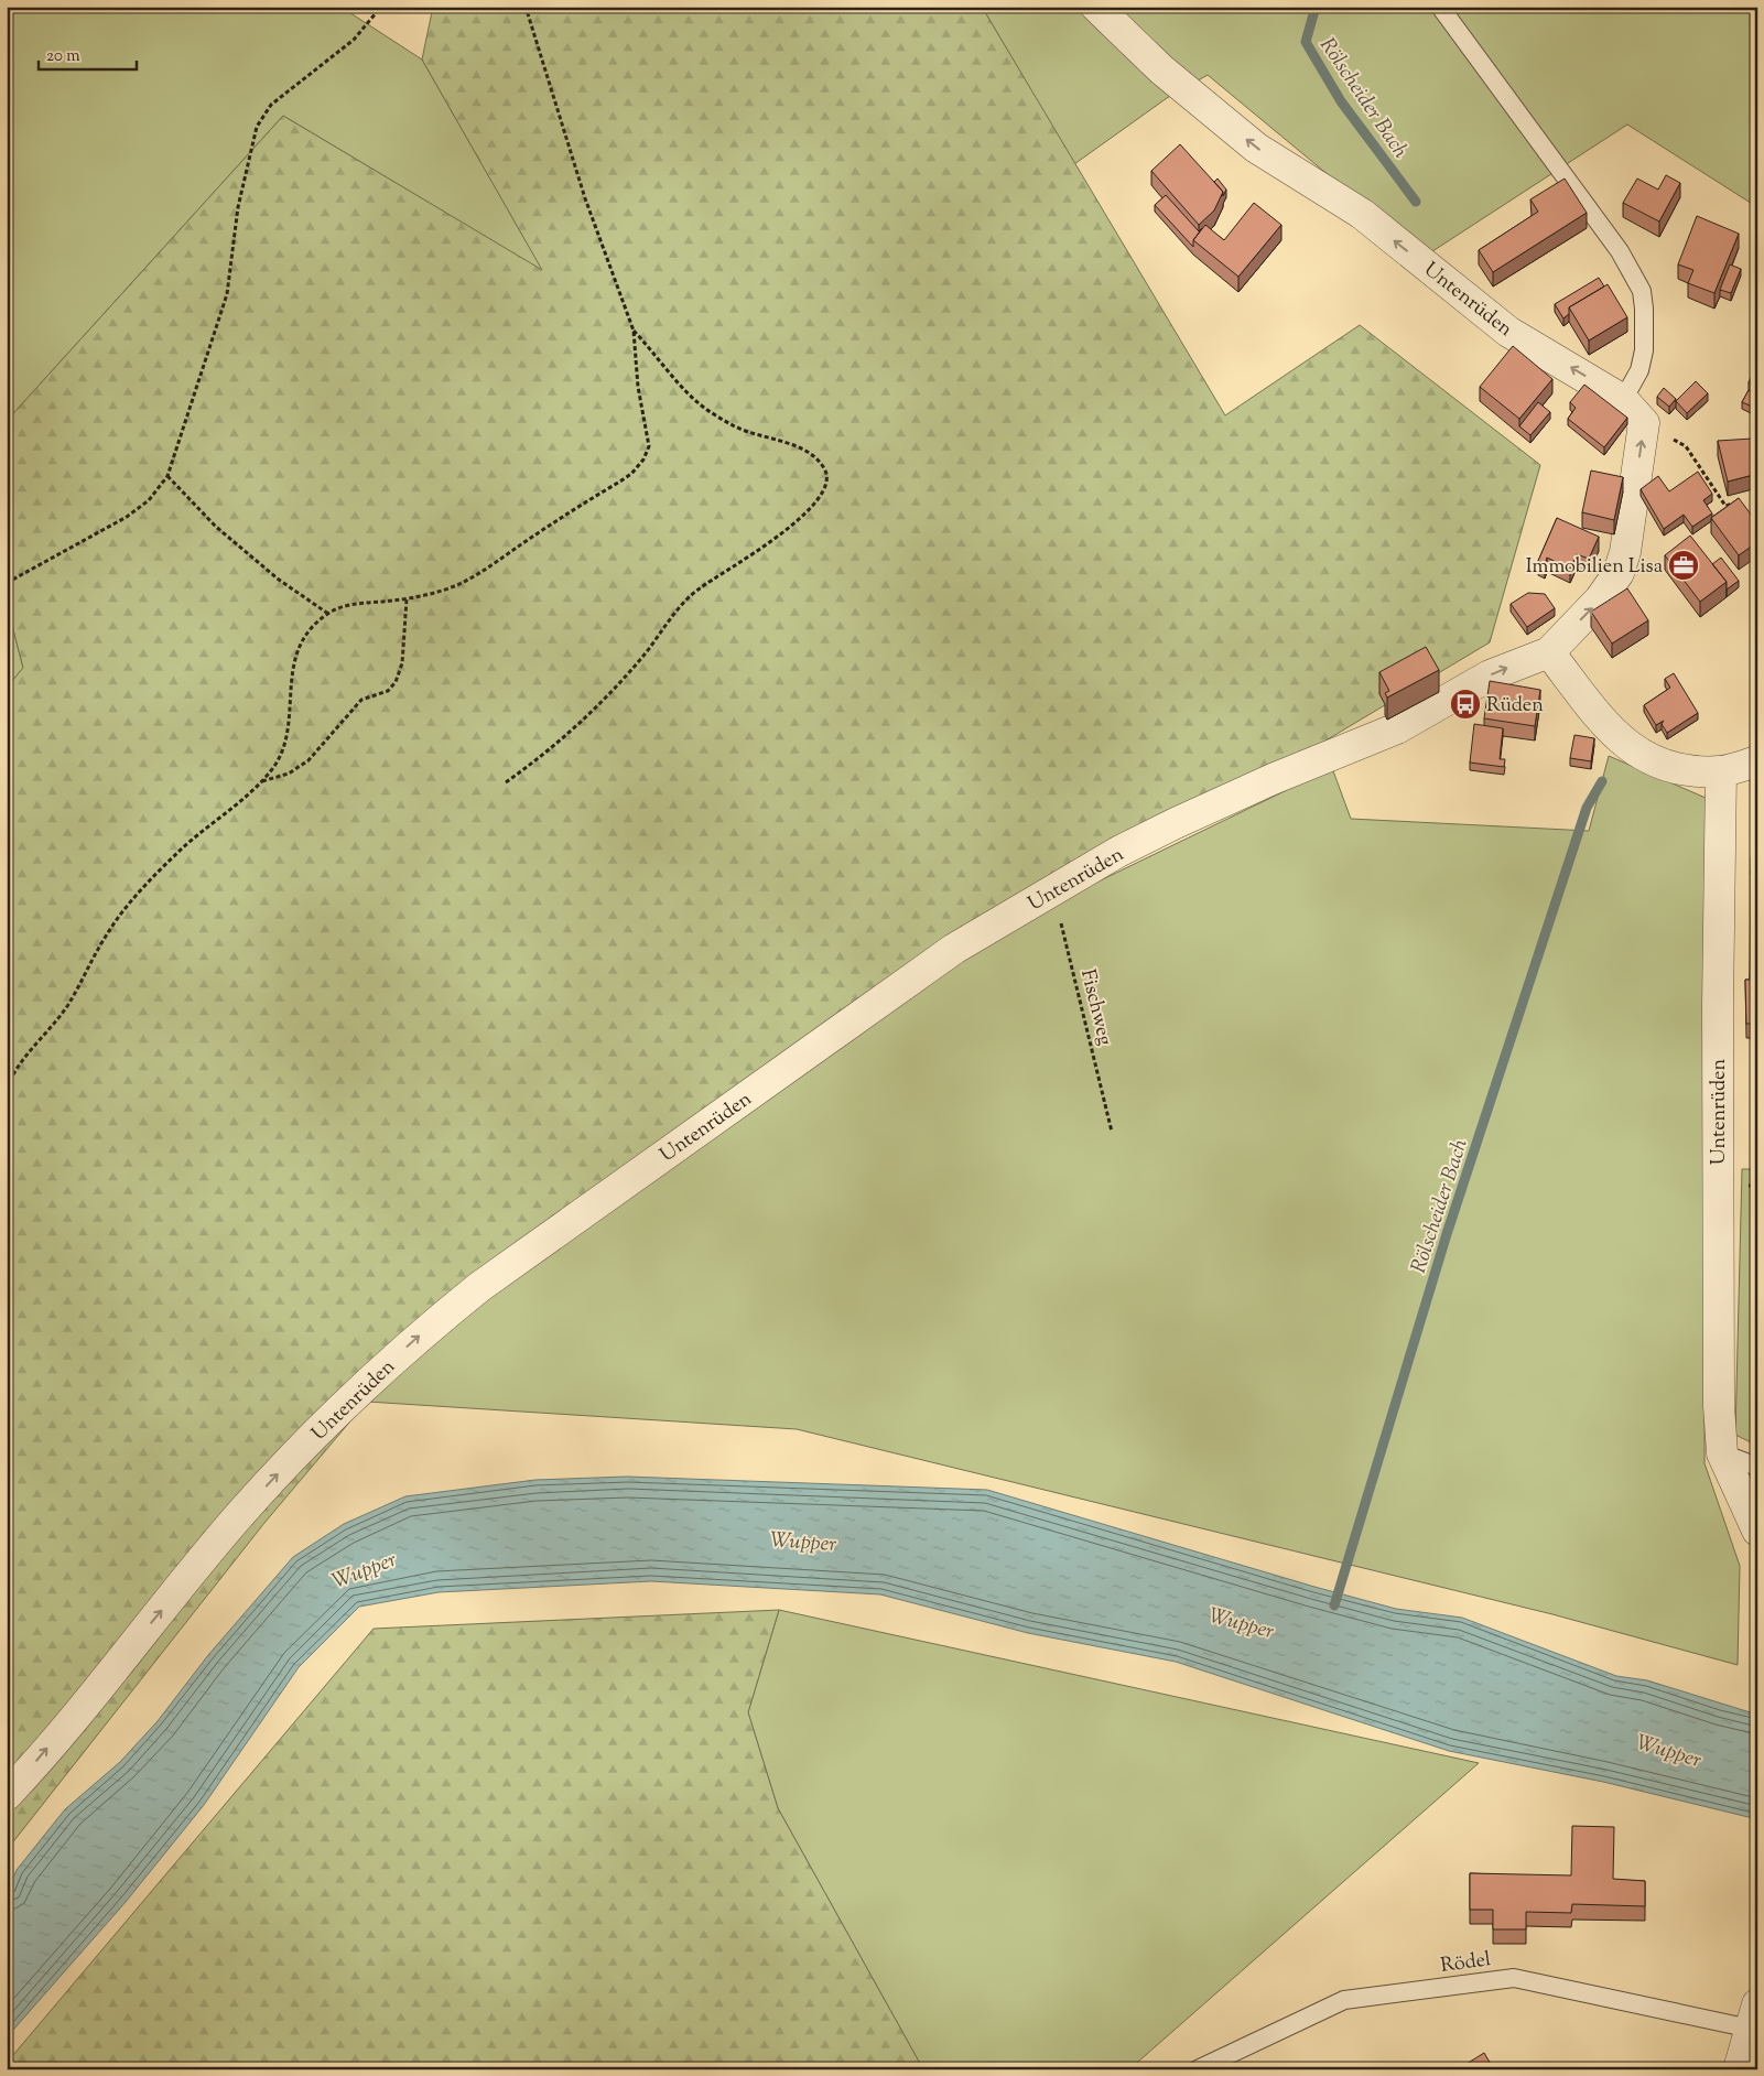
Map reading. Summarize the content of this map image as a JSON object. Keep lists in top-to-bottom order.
{
  "streets": {
    "street": ["Untenrüden"],
    "lane": ["Rödel"],
    "path": ["Fischweg"]
  },
  "crossings": [
    ["Untenrüden", "Fischweg"]
  ],
  "water": ["Rölscheider Bach", "Wupper"],
  "places": {
    "office": ["Immobilien Lisa"],
    "bus stop": ["Rüden"]
  },
  "scale_bar": "20 m"
}
